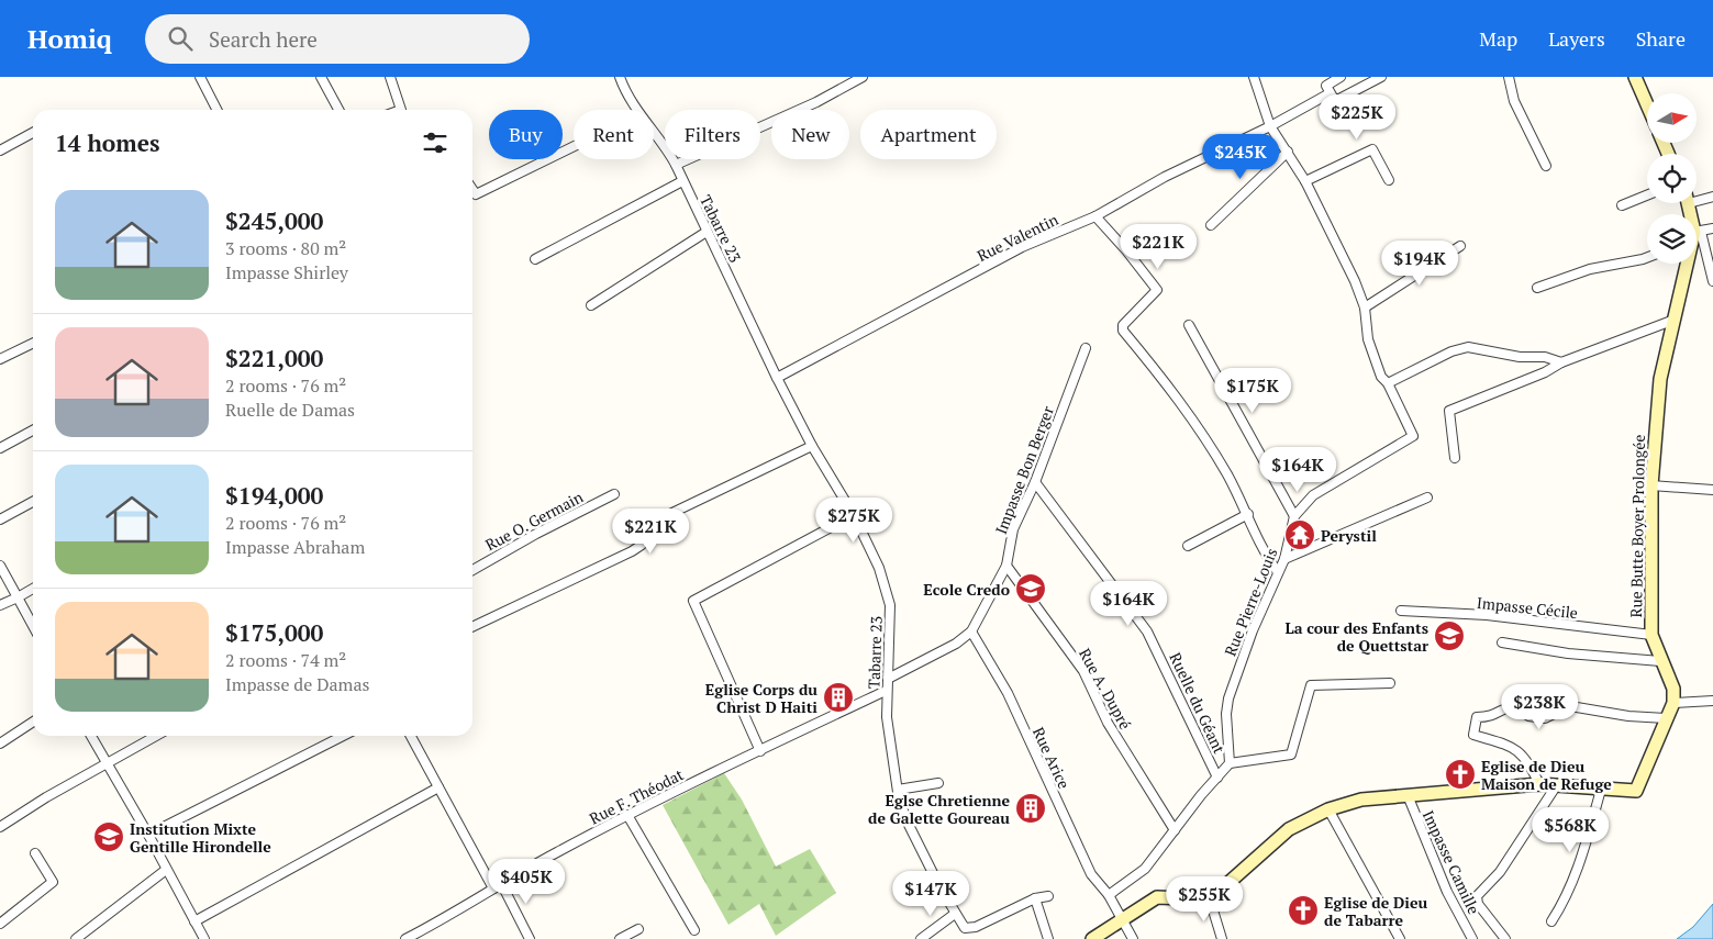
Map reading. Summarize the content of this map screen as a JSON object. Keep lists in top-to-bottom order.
{
  "streets": {
    "street": [
      "Tabarre 23",
      "Rue Valentin",
      "Impasse Bon Berger",
      "Rue O. Germain",
      "Rue Butte Boyer Prolongée",
      "Rue Pierre-Louis",
      "Impasse Cécile",
      "Rue A. Dupré",
      "Ruelle du Géant",
      "Rue Arice",
      "Rue F. Théodat",
      "Impasse Camille"
    ]
  },
  "crossings": [
    ["Tabarre 23", "Rue Valentin"],
    ["Tabarre 23", "Impasse Bon Berger"],
    ["Tabarre 23", "Rue F. Théodat"],
    ["Rue Valentin", "Rue Pierre-Louis"],
    ["Impasse Bon Berger", "Rue A. Dupré"],
    ["Impasse Bon Berger", "Ruelle du Géant"],
    ["Impasse Bon Berger", "Rue Arice"],
    ["Rue Butte Boyer Prolongée", "Impasse Cécile"]
  ],
  "places": {
    "temple": ["Perystil"],
    "school or university": ["Ecole Credo", "La cour des Enfants de Quettstar", "Institution Mixte Gentille Hirondelle"],
    "building": ["Eglise Corps du Christ D Haiti", "Eglse Chretienne de Galette Goureau"],
    "church": ["Eglise de Dieu Maison de Refuge", "Eglise de Dieu de Tabarre"]
  },
  "north": "right",
  "page": {
    "header": "Homiq",
    "search": "Search here",
    "nav": ["Map", "Layers", "Share"],
    "price": [
      "$225K",
      "$245K",
      "$221K",
      "$194K",
      "$175K",
      "$164K",
      "$275K",
      "$221K",
      "$164K",
      "$238K",
      "$568K",
      "$405K",
      "$147K",
      "$255K"
    ],
    "chip": [
      "Buy",
      "Rent",
      "Filters",
      "New",
      "Apartment"
    ],
    "heading": "14 homes",
    "list": [
      {
        "name": "$245,000",
        "note": "3 rooms · 80 m² · Impasse Shirley"
      },
      {
        "name": "$221,000",
        "note": "2 rooms · 76 m² · Ruelle de Damas"
      },
      {
        "name": "$194,000",
        "note": "2 rooms · 76 m² · Impasse Abraham"
      },
      {
        "name": "$175,000",
        "note": "2 rooms · 74 m² · Impasse de Damas"
      }
    ]
  }
}
